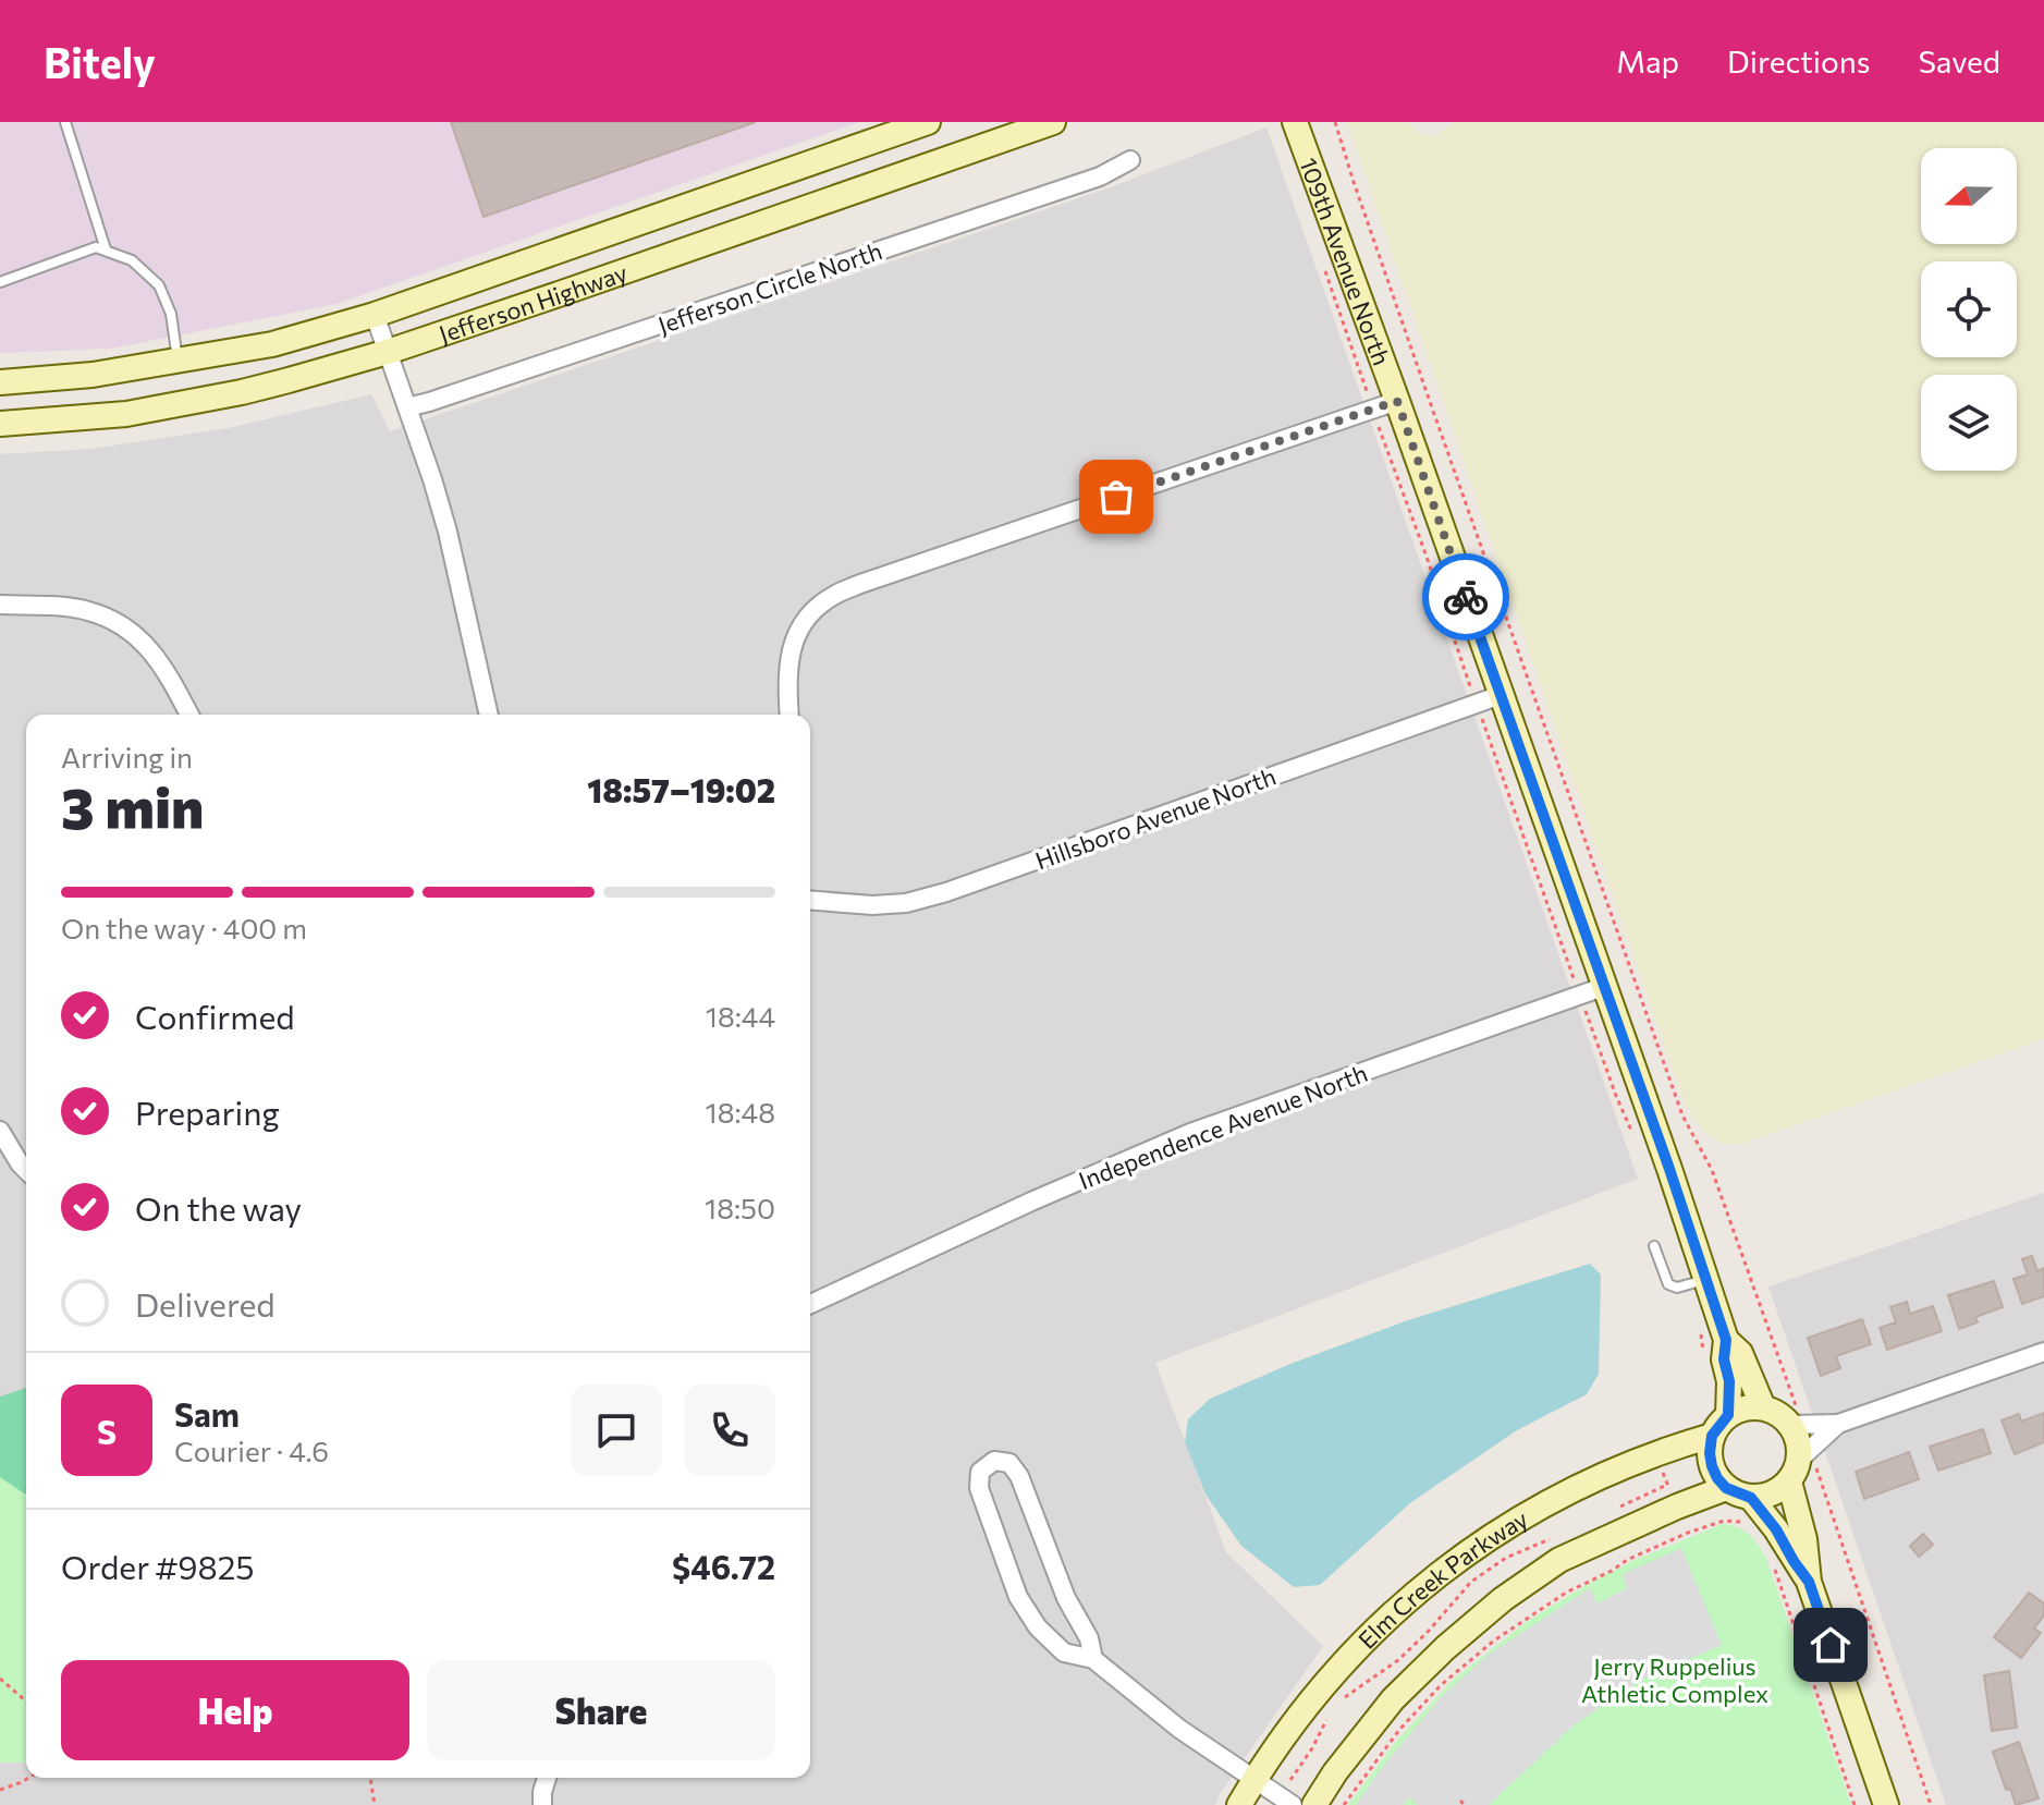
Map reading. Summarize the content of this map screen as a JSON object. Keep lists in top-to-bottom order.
{
  "streets": {
    "street": [
      "109th Avenue North",
      "Jefferson Circle North",
      "Jefferson Highway",
      "Hillsboro Avenue North",
      "Independence Avenue North",
      "Elm Creek Parkway"
    ]
  },
  "crossings": [
    ["109th Avenue North", "Hillsboro Avenue North"],
    ["109th Avenue North", "Independence Avenue North"],
    ["109th Avenue North", "Elm Creek Parkway"]
  ],
  "parks": ["Jerry Ruppelius Athletic Complex"],
  "north": "left",
  "page": {
    "header": "Bitely",
    "nav": ["Map", "Directions", "Saved"],
    "heading": ["3 min", "Arriving in", "18:57–19:02"],
    "panel": [
      "Sam",
      "Courier · 4.6",
      "Order #9825",
      "$46.72"
    ],
    "bar": "On the way · 400 m",
    "list": [
      ["Confirmed", "18:44"],
      ["Preparing", "18:48"],
      ["On the way", "18:50"],
      "Delivered"
    ],
    "round": "S",
    "buttons": ["Help", "Share"]
  }
}
